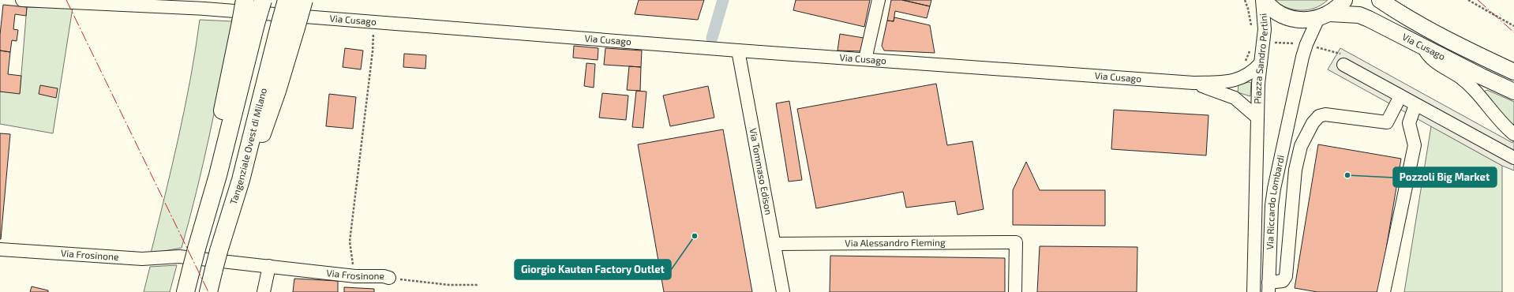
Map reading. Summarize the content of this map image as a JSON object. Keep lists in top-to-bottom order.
{
  "streets": {
    "highway": ["Tangenziale Ovest di Milano"],
    "main road": ["Via Cusago", "Piazza Sandro Pertini"],
    "street": [
      "Via Tommaso Edison",
      "Via Riccardo Lombardi",
      "Via Alessandro Fleming",
      "Via Frosinone"
    ]
  },
  "crossings": [
    ["Via Cusago", "Piazza Sandro Pertini"],
    ["Via Cusago", "Via Tommaso Edison"],
    ["Via Cusago", "Via Riccardo Lombardi"],
    ["Piazza Sandro Pertini", "Via Riccardo Lombardi"],
    ["Via Tommaso Edison", "Via Alessandro Fleming"]
  ],
  "places": ["Pozzoli Big Market", "Giorgio Kauten Factory Outlet"]
}
